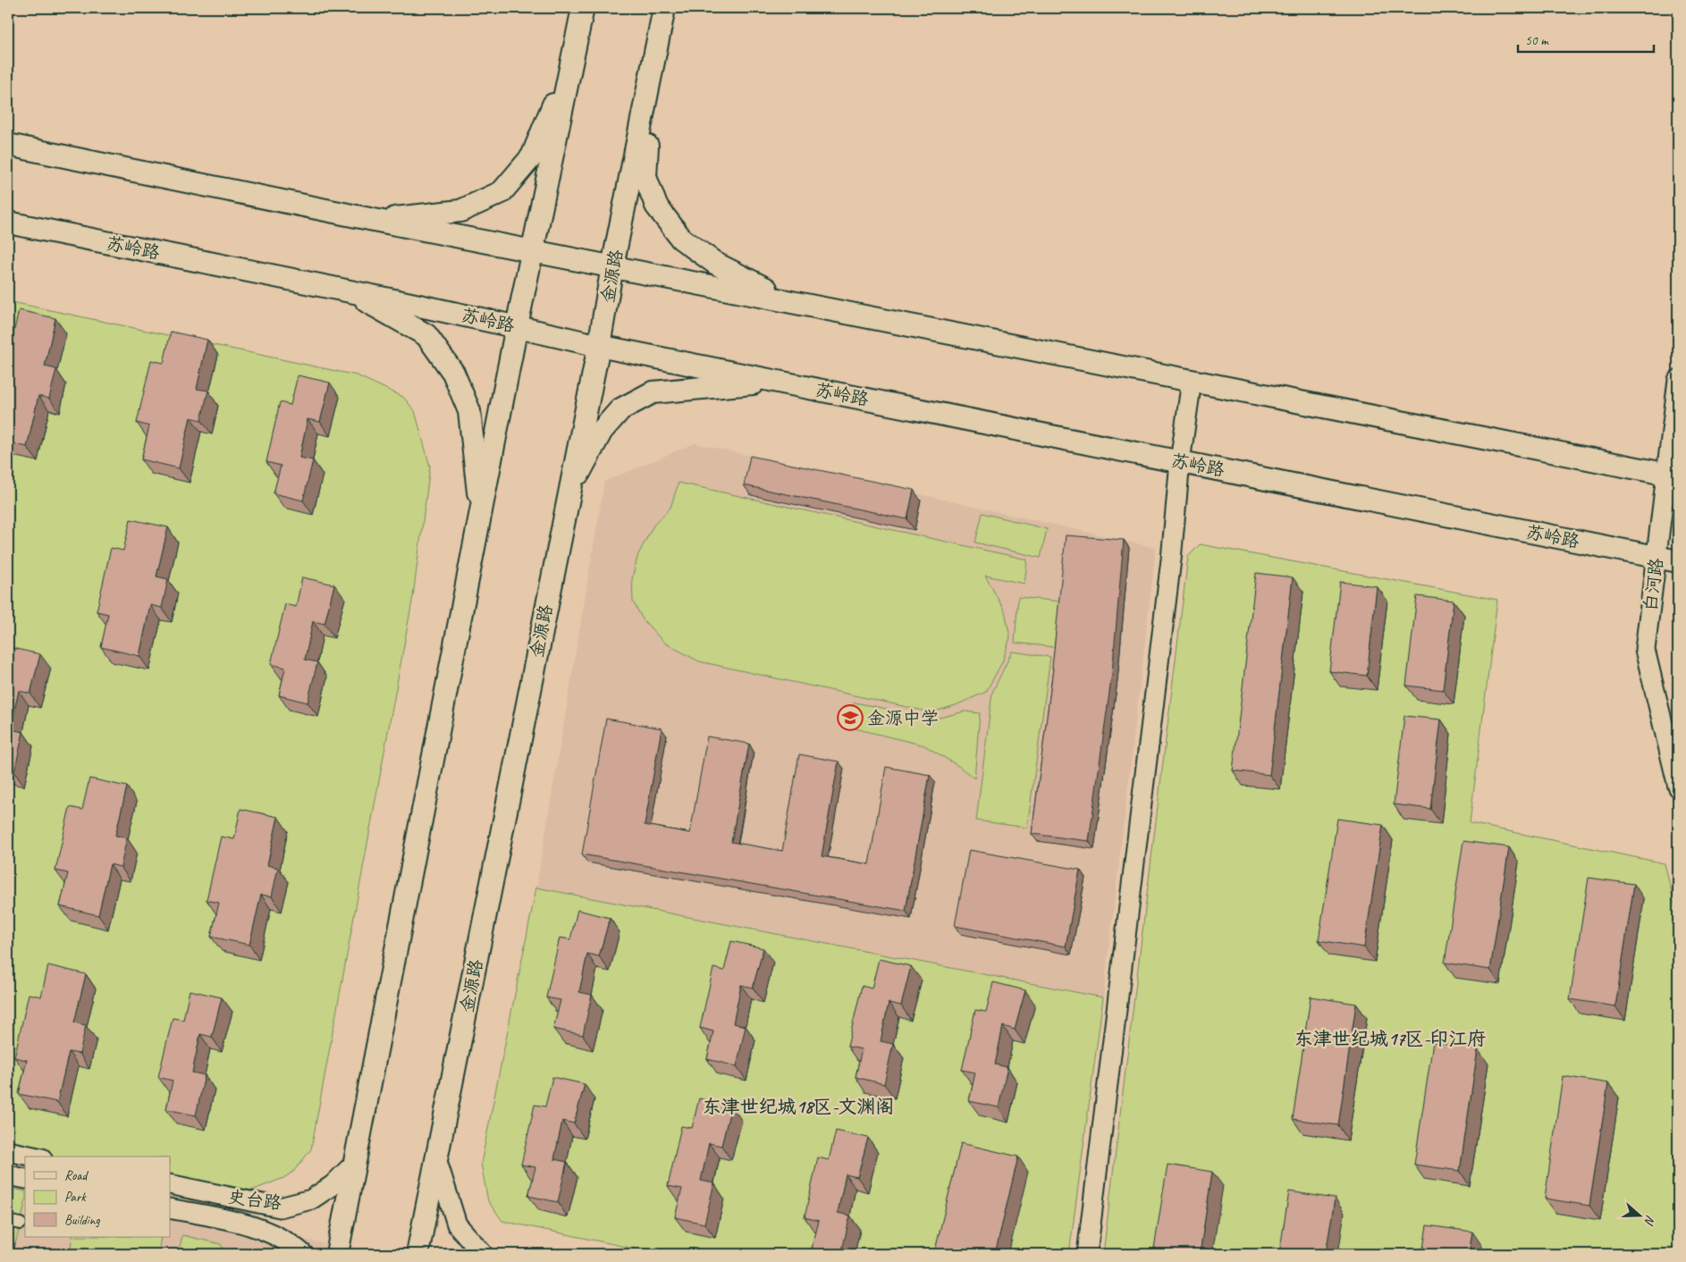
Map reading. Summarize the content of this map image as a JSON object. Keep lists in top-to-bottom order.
{
  "streets": {
    "main road": ["苏岭路", "金源路"],
    "street": ["白河路", "史台路"]
  },
  "crossings": [
    ["苏岭路", "金源路"],
    ["苏岭路", "白河路"]
  ],
  "districts": ["东津世纪城17区-印江府", "东津世纪城18区-文渊阁"],
  "places": {
    "school or university": ["金源中学"]
  },
  "legend": ["Road", "Park", "Building"],
  "scale_bar": "50 m",
  "north": "right"
}
